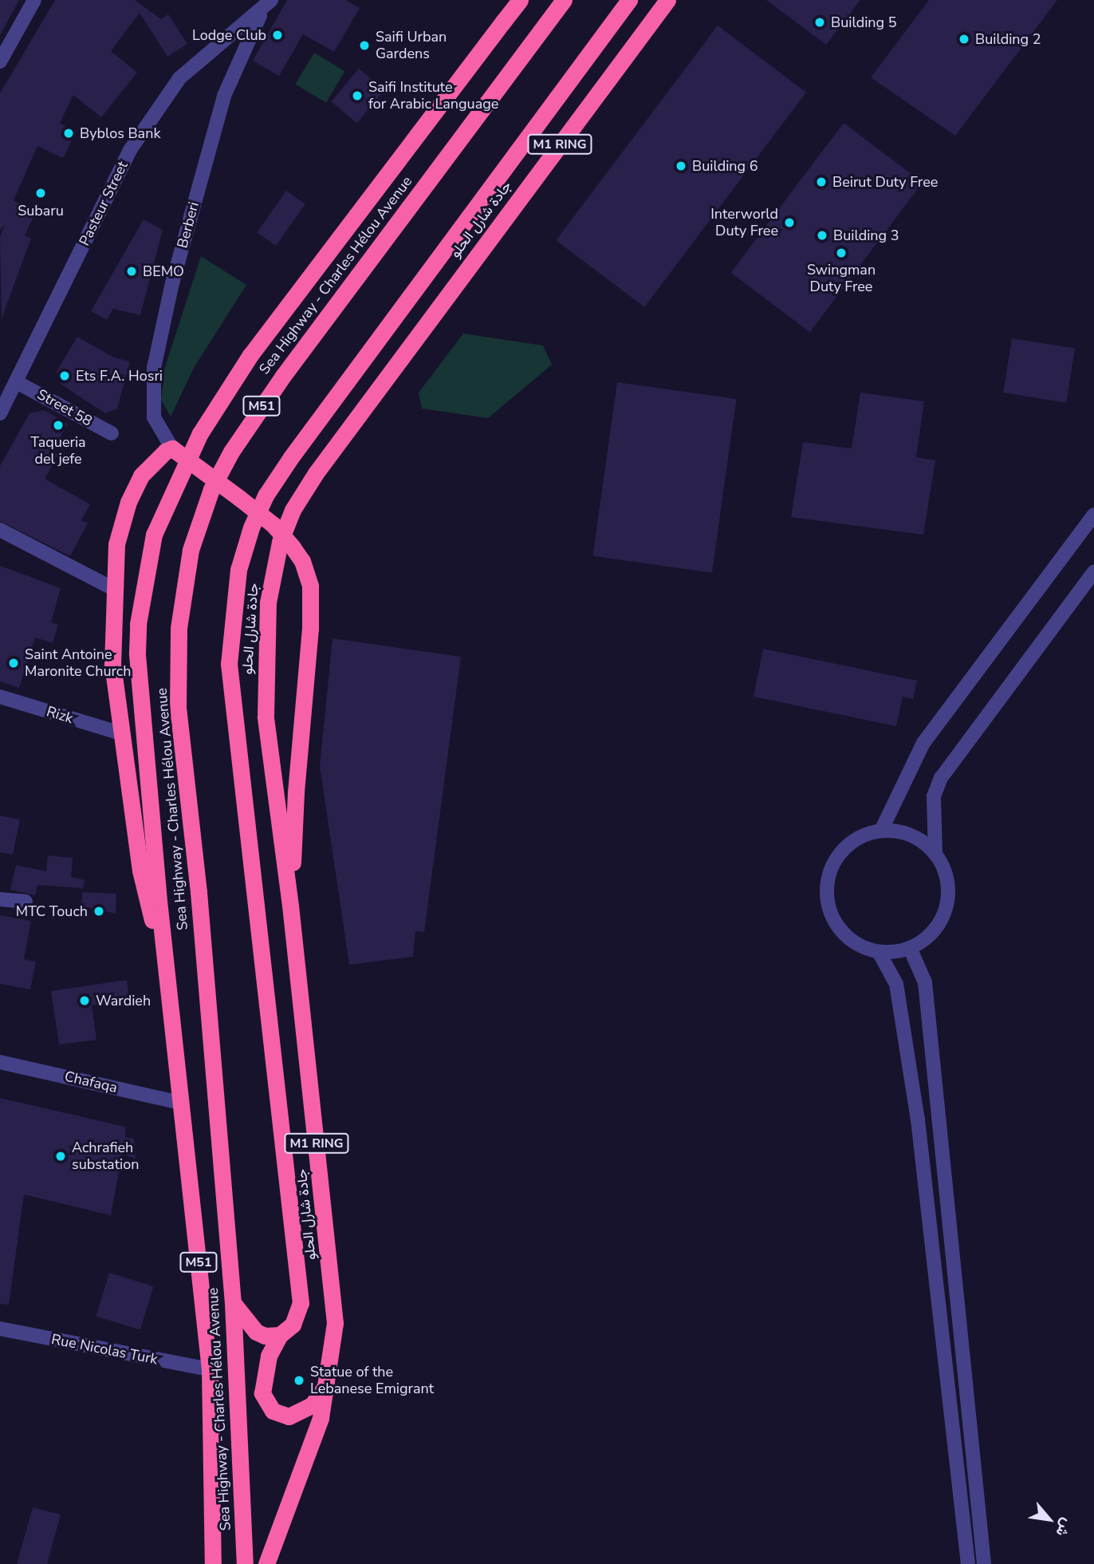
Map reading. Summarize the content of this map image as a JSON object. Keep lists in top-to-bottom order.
{
  "streets": {
    "highway": [
      "M1 RING",
      "جادة شارل الحلو",
      "Sea Highway - Charles Hélou Avenue",
      "M51"
    ],
    "street": [
      "Pasteur Street",
      "Berberi",
      "Street 58",
      "Rizk",
      "Chafaqa",
      "Rue Nicolas Turk"
    ]
  },
  "crossings": [
    ["M1 RING", "جادة شارل الحلو"],
    ["Pasteur Street", "Berberi"],
    ["Pasteur Street", "Street 58"],
    ["Sea Highway - Charles Hélou Avenue", "Chafaqa"],
    ["Sea Highway - Charles Hélou Avenue", "Rue Nicolas Turk"]
  ],
  "places": [
    "Building 5",
    "Lodge Club",
    "Building 2",
    "Saifi Urban Gardens",
    "Saifi Institute for Arabic Language",
    "Byblos Bank",
    "Building 6",
    "Beirut Duty Free",
    "Subaru",
    "Interworld Duty Free",
    "Building 3",
    "Swingman Duty Free",
    "BEMO",
    "Ets F.A. Hosri",
    "Taqueria del jefe",
    "Saint Antoine Maronite Church",
    "MTC Touch",
    "Wardieh",
    "Achrafieh substation",
    "Statue of the Lebanese Emigrant"
  ],
  "north": "bottom right"
}
